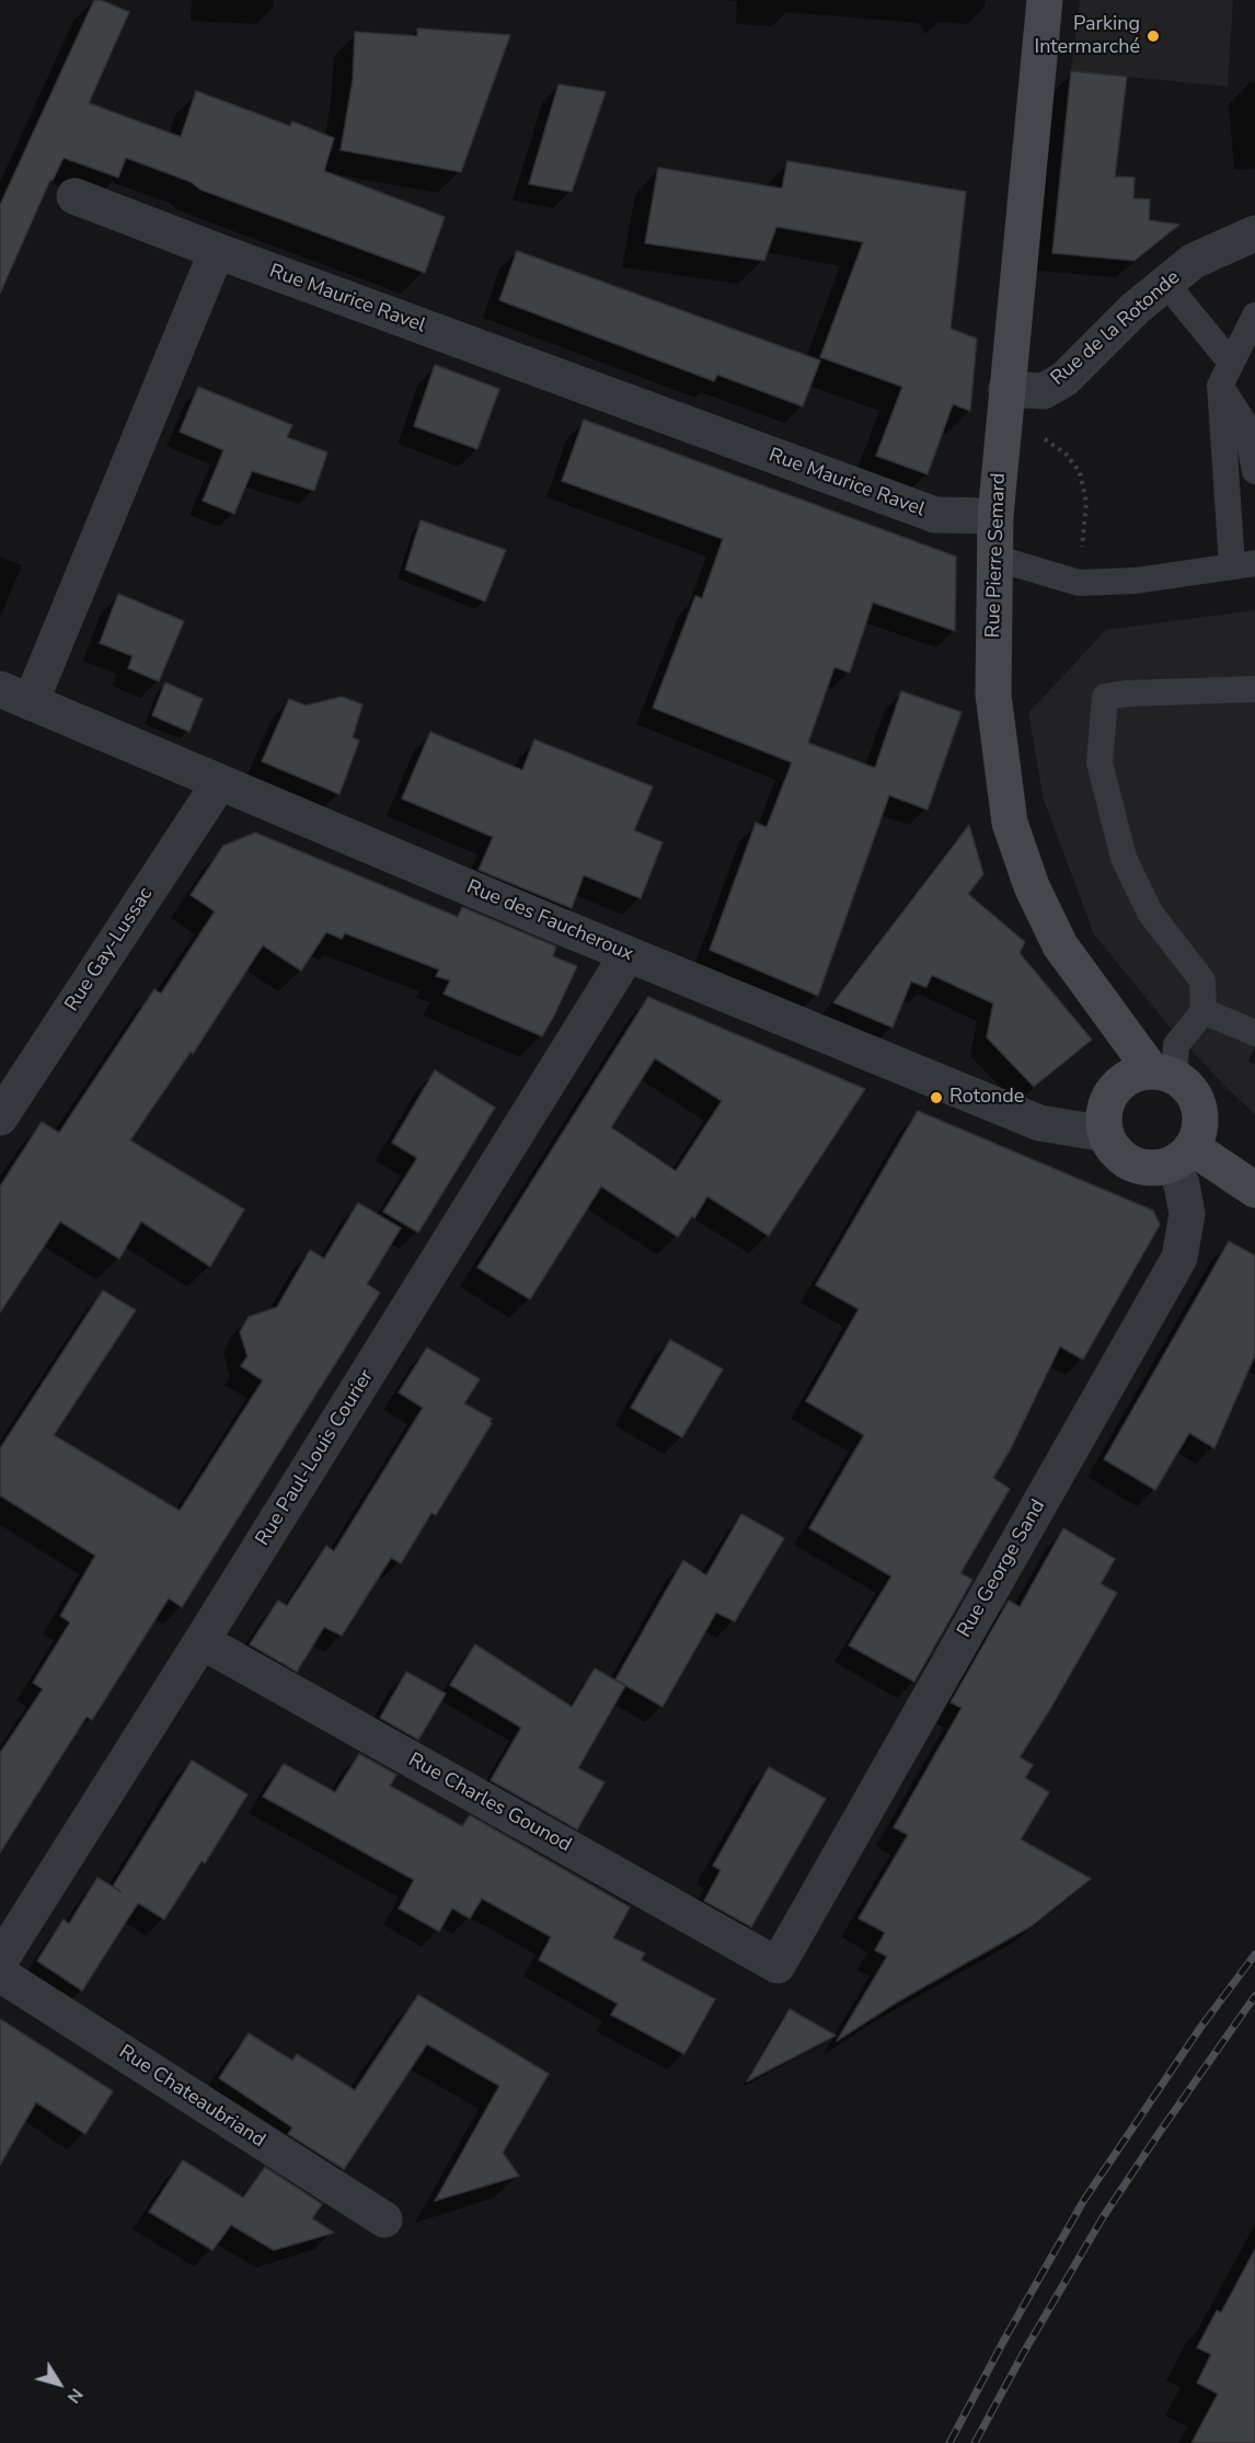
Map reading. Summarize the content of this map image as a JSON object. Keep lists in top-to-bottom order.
{
  "streets": {
    "main road": ["Rue Pierre Semard"],
    "street": [
      "Rue Maurice Ravel",
      "Rue de la Rotonde",
      "Rue des Faucheroux",
      "Rue Gay-Lussac",
      "Rue Paul-Louis Courier",
      "Rue George Sand",
      "Rue Charles Gounod",
      "Rue Chateaubriand"
    ]
  },
  "crossings": [
    ["Rue Maurice Ravel", "Rue Pierre Semard"],
    ["Rue de la Rotonde", "Rue Pierre Semard"],
    ["Rue Pierre Semard", "Rue des Faucheroux"],
    ["Rue Pierre Semard", "Rue George Sand"],
    ["Rue des Faucheroux", "Rue Gay-Lussac"],
    ["Rue des Faucheroux", "Rue Paul-Louis Courier"],
    ["Rue des Faucheroux", "Rue George Sand"],
    ["Rue Paul-Louis Courier", "Rue Charles Gounod"],
    ["Rue George Sand", "Rue Charles Gounod"]
  ],
  "places": ["Parking Intermarché", "Rotonde"],
  "north": "bottom right"
}
